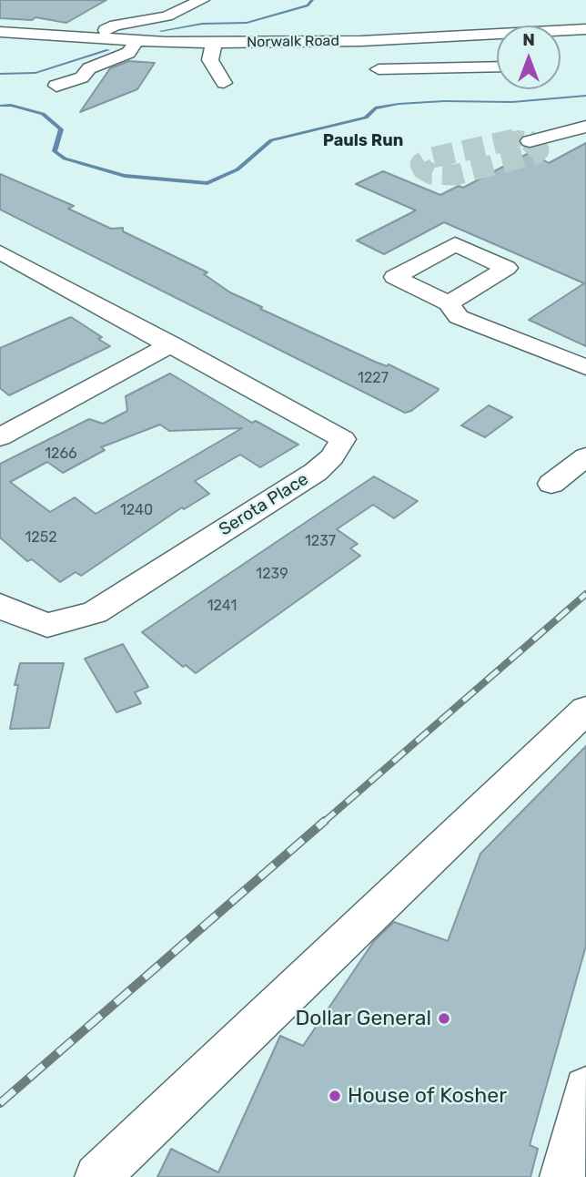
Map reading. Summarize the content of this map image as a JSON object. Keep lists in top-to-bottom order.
{
  "streets": {
    "street": ["Norwalk Road", "Serota Place"]
  },
  "districts": ["Pauls Run"],
  "places": ["Dollar General", "House of Kosher"],
  "house_numbers": [
    "1227",
    "1266",
    "1240",
    "1252",
    "1237",
    "1239",
    "1241"
  ],
  "north": "top"
}
